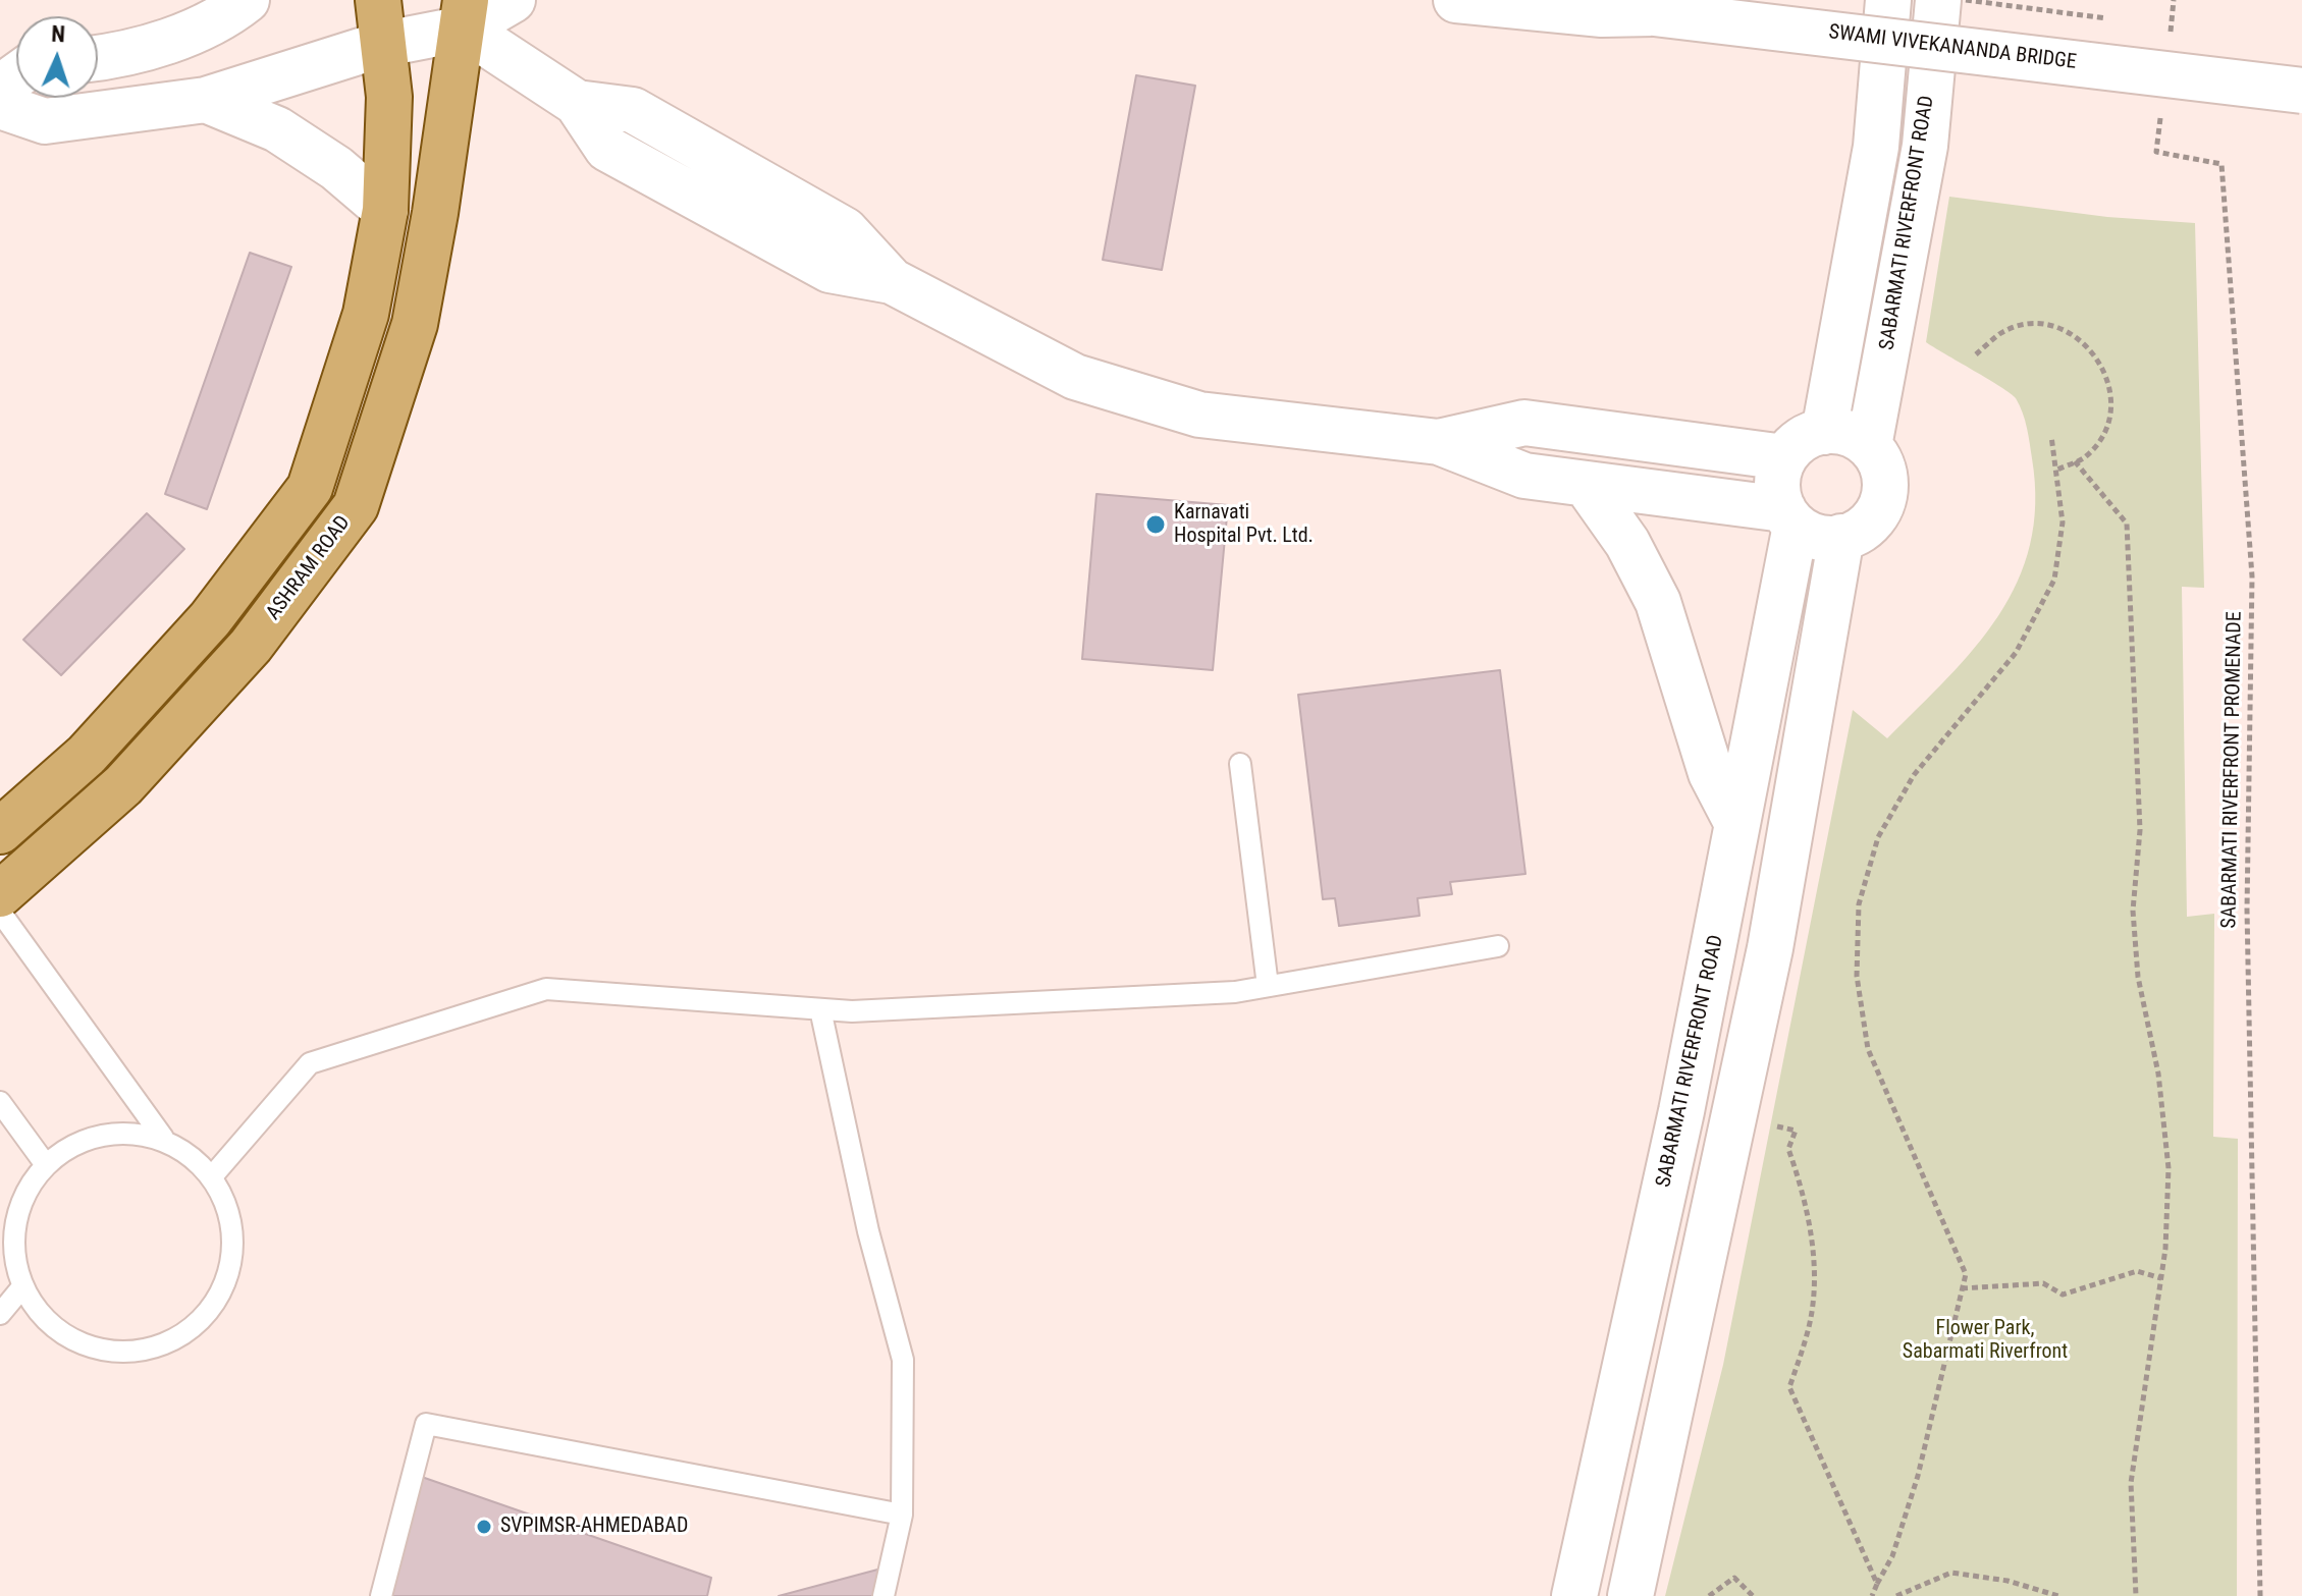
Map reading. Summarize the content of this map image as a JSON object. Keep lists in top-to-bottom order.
{
  "streets": {
    "main road": ["ASHRAM ROAD"],
    "street": ["SWAMI VIVEKANANDA BRIDGE", "SABARMATI RIVERFRONT ROAD"],
    "path": ["SABARMATI RIVERFRONT PROMENADE"]
  },
  "parks": ["Flower Park, Sabarmati Riverfront"],
  "places": ["Karnavati Hospital Pvt. Ltd.", "SVPIMSR-AHMEDABAD"],
  "north": "top"
}
